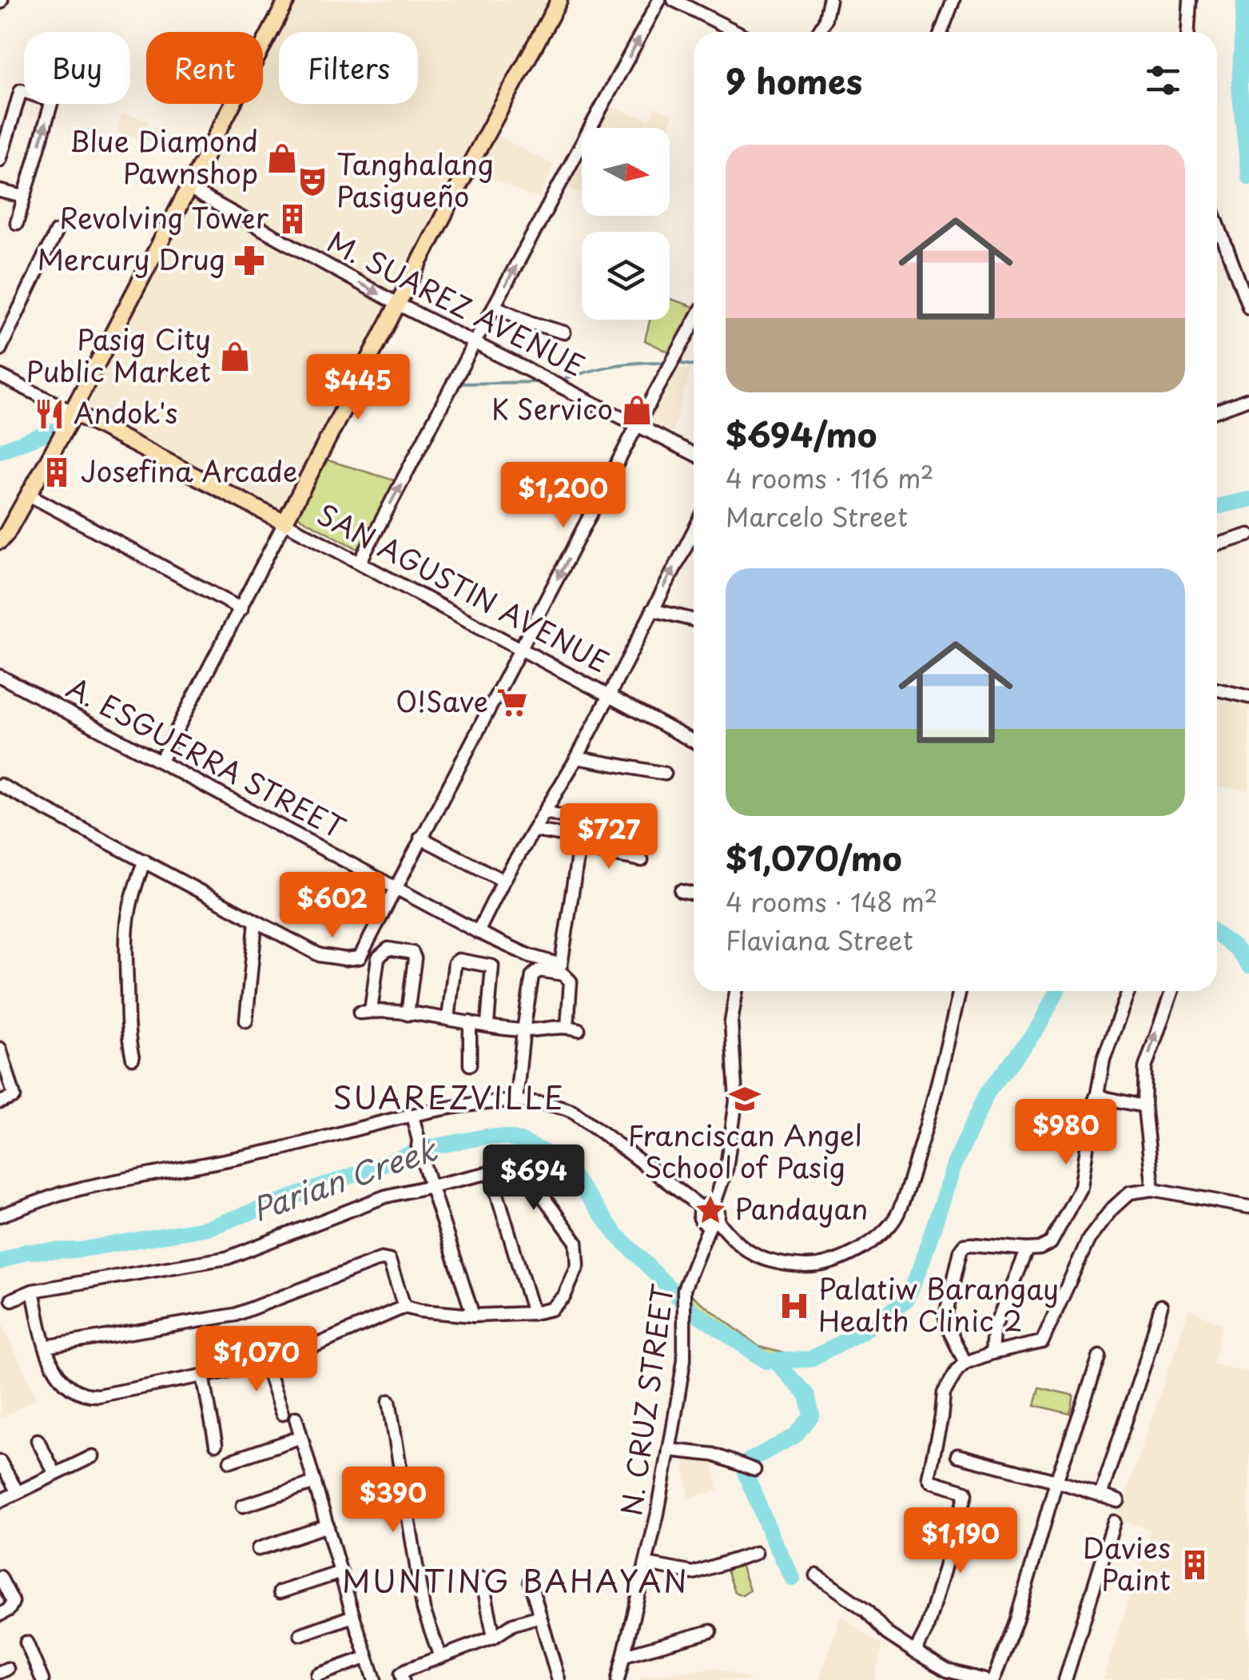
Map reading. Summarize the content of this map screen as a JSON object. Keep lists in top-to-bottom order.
{
  "streets": {
    "main road": ["SAN AGUSTIN AVENUE"],
    "street": ["M. SUAREZ AVENUE", "A. ESGUERRA STREET", "N. CRUZ STREET"]
  },
  "one_way": ["M. SUAREZ AVENUE"],
  "districts": ["SUAREZVILLE", "MUNTING BAHAYAN"],
  "water": ["Parian Creek"],
  "places": {
    "shop": ["Blue Diamond Pawnshop", "Pasig City Public Market", "K Servico"],
    "theatre": ["Tanghalang Pasigueño"],
    "building": ["Revolving Tower", "Josefina Arcade", "Davies Paint"],
    "pharmacy": ["Mercury Drug"],
    "restaurant": ["Andok's"],
    "supermarket": ["O!Save"],
    "school or university": ["Franciscan Angel School of Pasig"],
    "place": ["Pandayan"],
    "hospital": ["Palatiw Barangay Health Clinic 2"]
  },
  "north": "right",
  "page": {
    "chip": ["Buy", "Rent", "Filters"],
    "heading": "9 homes",
    "list": [
      {
        "name": "$694/mo",
        "note": "4 rooms · 116 m² · Marcelo Street"
      },
      {
        "name": "$1,070/mo",
        "note": "4 rooms · 148 m² · Flaviana Street"
      }
    ],
    "price": [
      "$445",
      "$1,200",
      "$727",
      "$602",
      "$980",
      "$694",
      "$1,070",
      "$390",
      "$1,190"
    ]
  }
}
